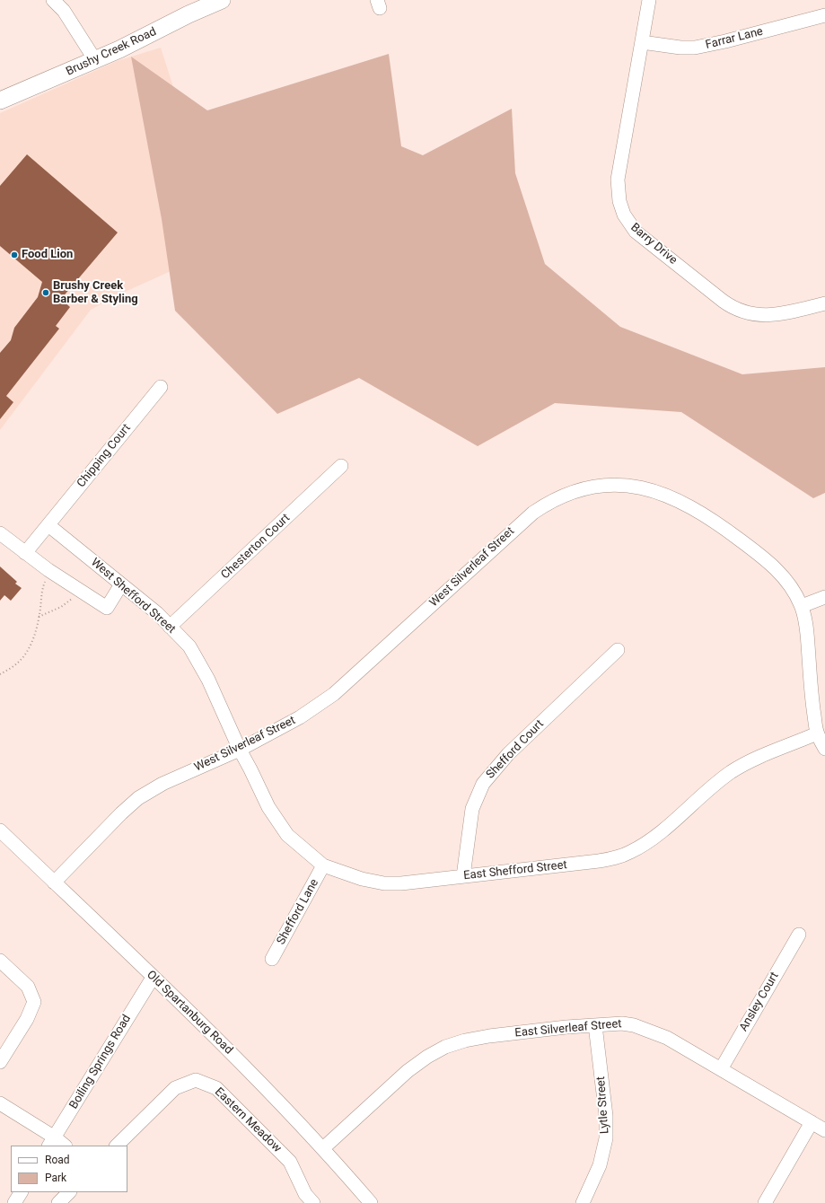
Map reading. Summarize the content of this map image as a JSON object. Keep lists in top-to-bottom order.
{
  "streets": {
    "main road": ["Brushy Creek Road"],
    "street": [
      "Farrar Lane",
      "Barry Drive",
      "Chipping Court",
      "Chesterton Court",
      "West Silverleaf Street",
      "West Shefford Street",
      "Shefford Court",
      "East Shefford Street",
      "Shefford Lane",
      "Ansley Court",
      "Old Spartanburg Road",
      "East Silverleaf Street",
      "Boiling Springs Road",
      "Lytle Street",
      "Eastern Meadow"
    ]
  },
  "crossings": [
    ["Farrar Lane", "Barry Drive"],
    ["Chipping Court", "West Shefford Street"],
    ["Chesterton Court", "West Shefford Street"],
    ["West Silverleaf Street", "West Shefford Street"],
    ["West Silverleaf Street", "East Shefford Street"],
    ["West Silverleaf Street", "Old Spartanburg Road"],
    ["West Shefford Street", "East Shefford Street"],
    ["Shefford Court", "East Shefford Street"],
    ["East Shefford Street", "Shefford Lane"],
    ["Ansley Court", "East Silverleaf Street"],
    ["Old Spartanburg Road", "East Silverleaf Street"],
    ["Old Spartanburg Road", "Boiling Springs Road"],
    ["East Silverleaf Street", "Lytle Street"]
  ],
  "places": ["Food Lion", "Brushy Creek Barber & Styling"],
  "legend": ["Road", "Park"]
}
